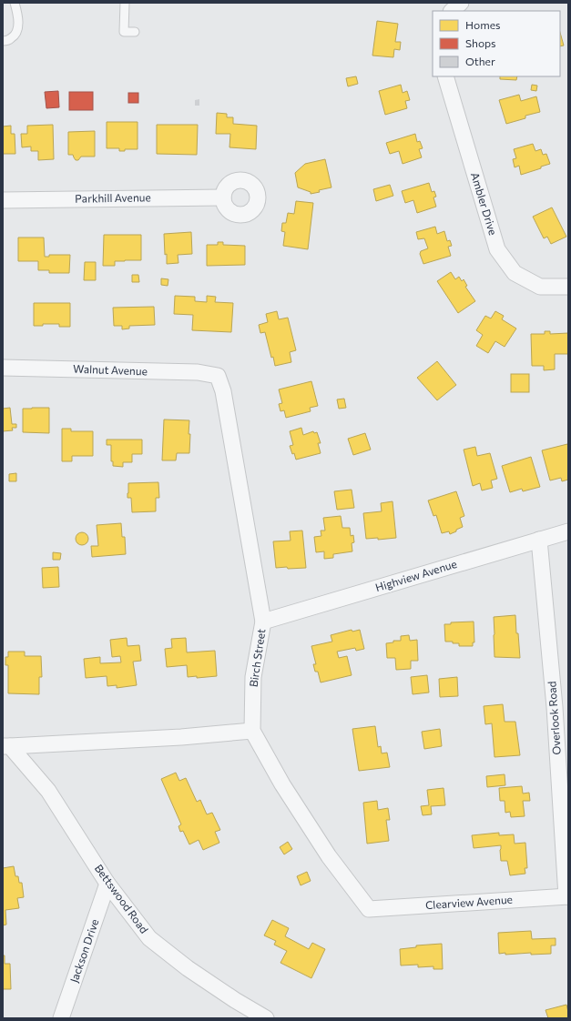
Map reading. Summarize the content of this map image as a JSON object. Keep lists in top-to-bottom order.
{
  "streets": {
    "street": [
      "Parkhill Avenue",
      "Ambler Drive",
      "Walnut Avenue",
      "Highview Avenue",
      "Birch Street",
      "Overlook Road",
      "Bettswood Road",
      "Clearview Avenue",
      "Jackson Drive"
    ]
  },
  "crossings": [
    ["Walnut Avenue", "Birch Street"],
    ["Highview Avenue", "Birch Street"],
    ["Highview Avenue", "Overlook Road"],
    ["Birch Street", "Bettswood Road"],
    ["Birch Street", "Clearview Avenue"],
    ["Overlook Road", "Clearview Avenue"],
    ["Bettswood Road", "Clearview Avenue"],
    ["Bettswood Road", "Jackson Drive"]
  ],
  "legend": ["Homes", "Shops", "Other"]
}
